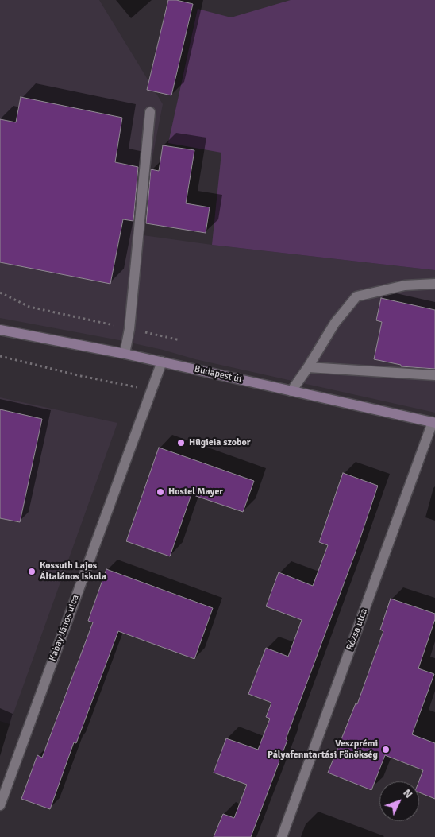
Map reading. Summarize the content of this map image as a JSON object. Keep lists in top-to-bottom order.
{
  "streets": {
    "main road": ["Budapest út"],
    "street": ["Kabay János utca", "Rózsa utca"]
  },
  "crossings": [
    ["Budapest út", "Kabay János utca"],
    ["Budapest út", "Rózsa utca"]
  ],
  "places": [
    "Hügieia szobor",
    "Hostel Mayer",
    "Kossuth Lajos Általános Iskola",
    "Veszprémi Pályafenntartási Főnökség"
  ],
  "north": "top right"
}
